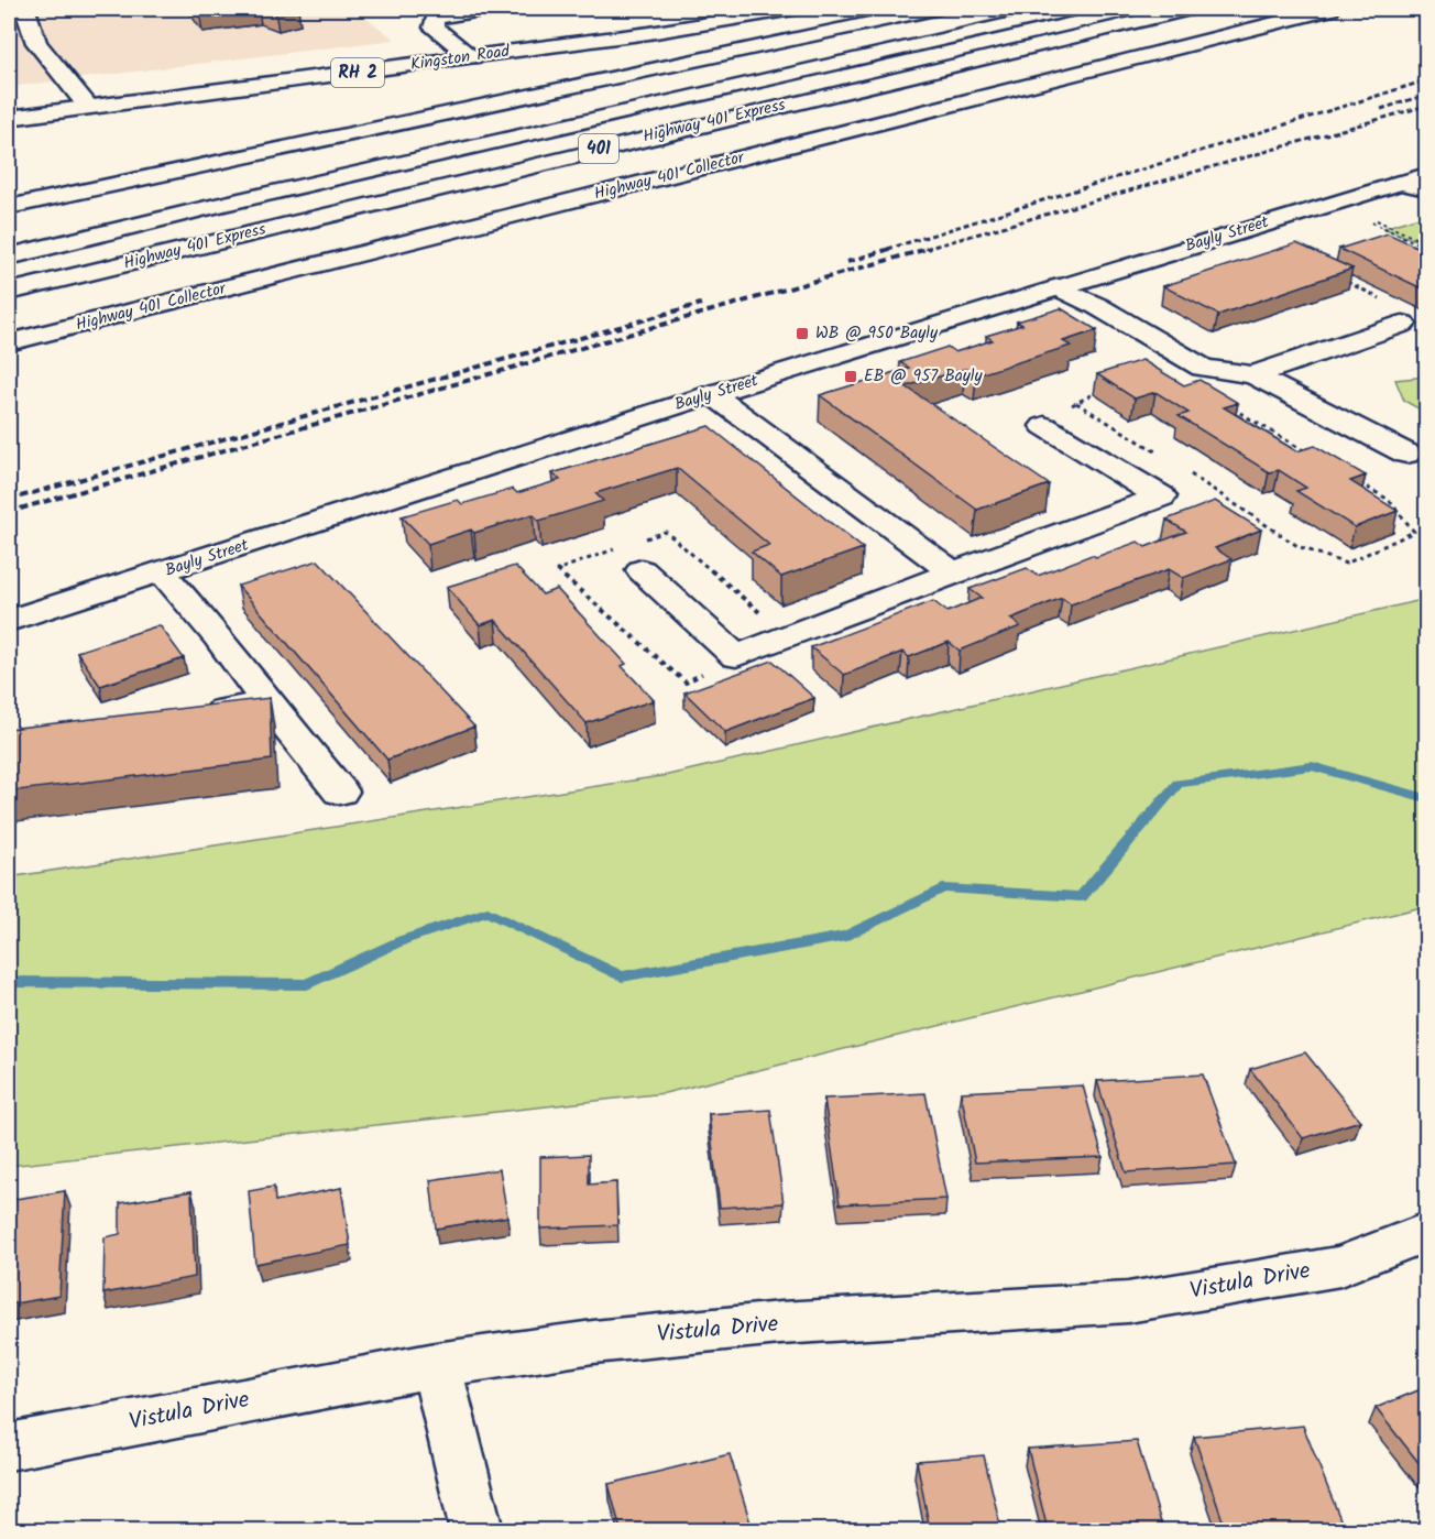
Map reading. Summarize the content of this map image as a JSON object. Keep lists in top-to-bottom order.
{
  "streets": {
    "main road": [
      "Kingston Road",
      "RH 2",
      "Highway 401 Express",
      "401",
      "Highway 401 Collector",
      "Bayly Street",
      "Vistula Drive"
    ]
  },
  "places": {
    "transit": ["WB @ 950 Bayly", "EB @ 957 Bayly"]
  }
}
